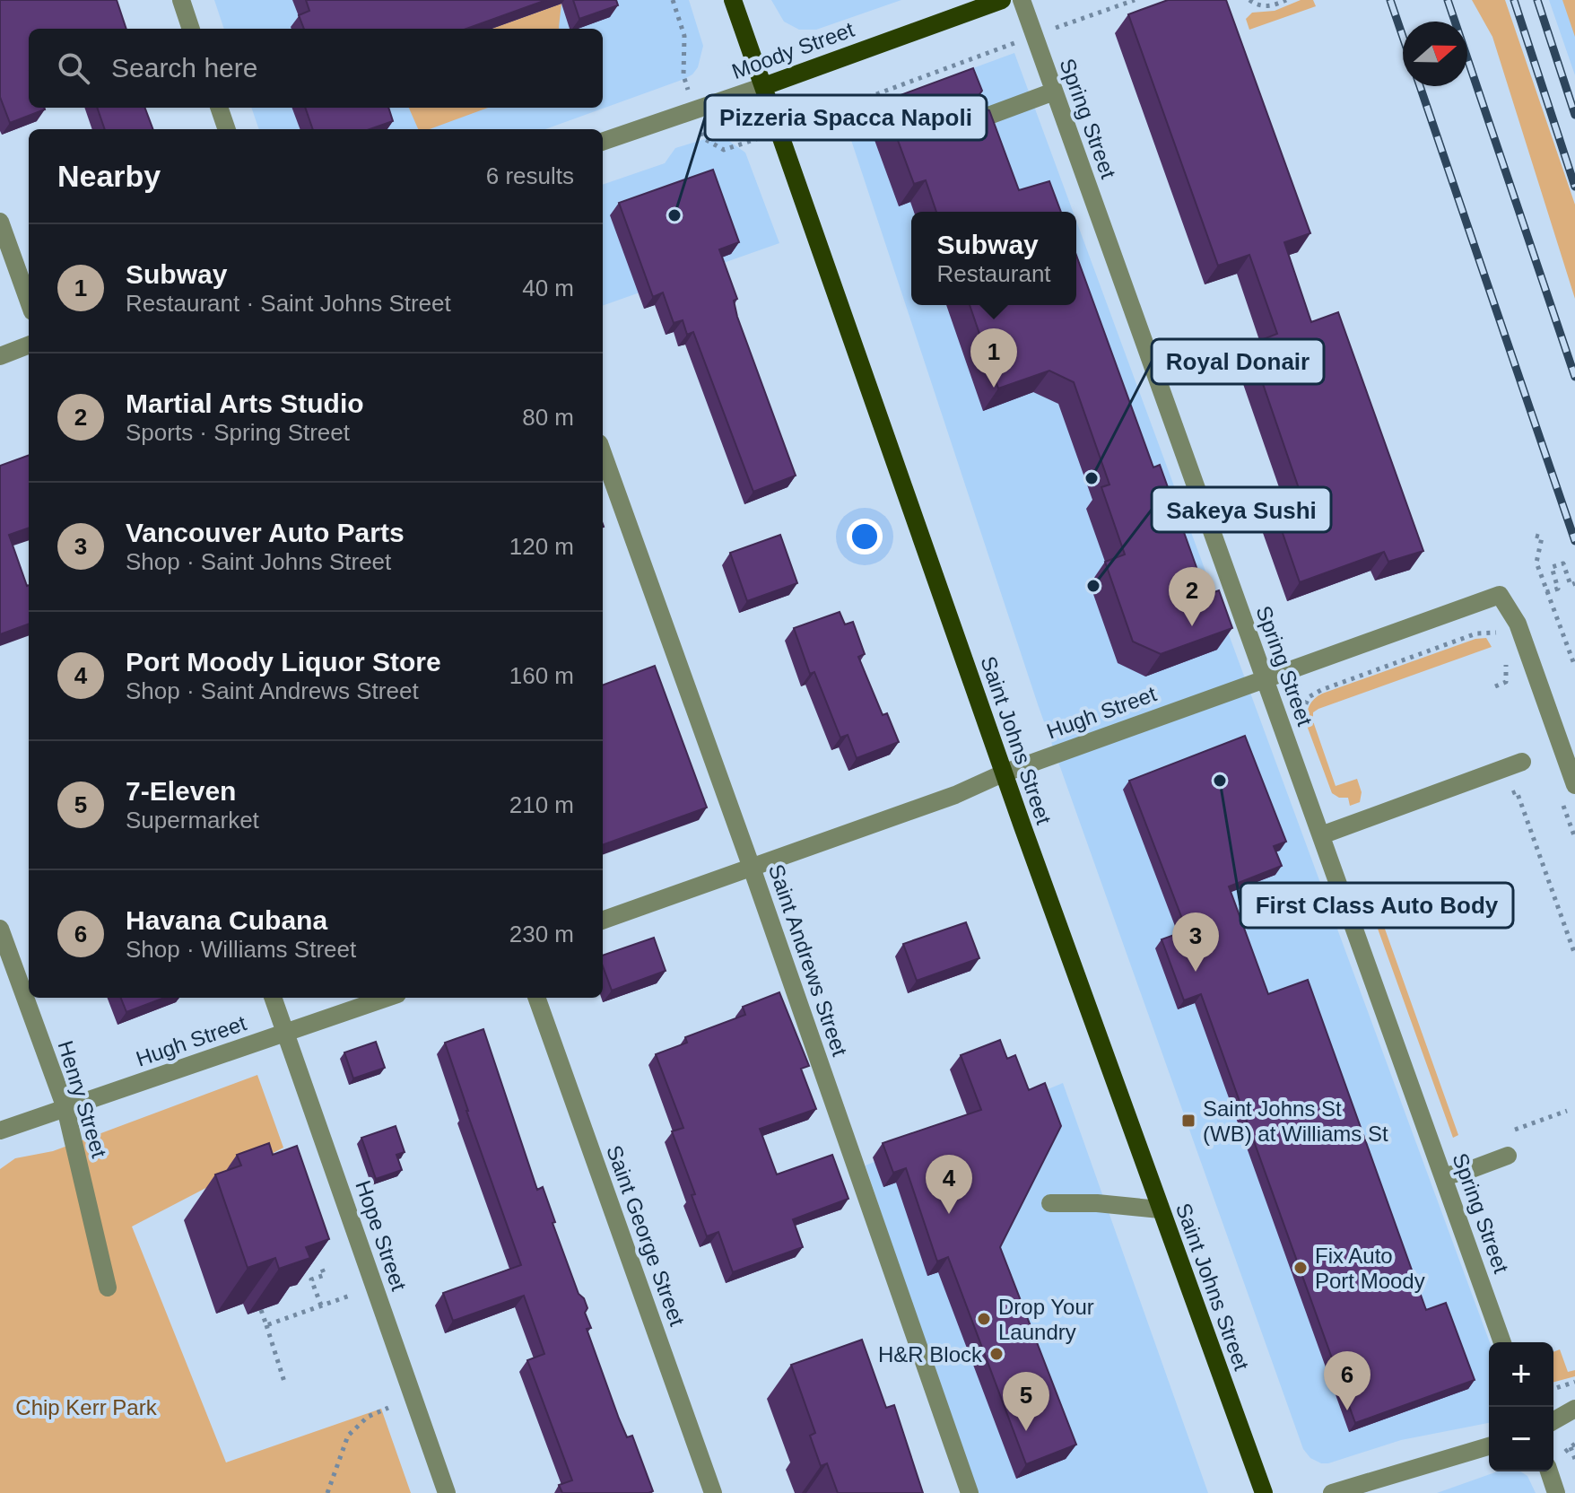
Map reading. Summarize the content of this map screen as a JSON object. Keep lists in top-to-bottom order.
{
  "streets": {
    "main road": ["Moody Street", "Saint Johns Street"],
    "street": [
      "Spring Street",
      "Hugh Street",
      "Saint Andrews Street",
      "Henry Street",
      "Hope Street",
      "Saint George Street"
    ]
  },
  "crossings": [
    ["Moody Street", "Saint Johns Street"],
    ["Spring Street", "Hugh Street"],
    ["Hugh Street", "Saint Johns Street"],
    ["Hugh Street", "Saint Andrews Street"],
    ["Hugh Street", "Henry Street"],
    ["Hugh Street", "Hope Street"]
  ],
  "parks": ["Chip Kerr Park"],
  "places": {
    "other": [
      "Pizzeria Spacca Napoli",
      "Royal Donair",
      "Sakeya Sushi",
      "First Class Auto Body",
      "Fix Auto Port Moody",
      "Drop Your Laundry",
      "H&R Block"
    ],
    "transit": ["Saint Johns St (WB) at Williams St"]
  },
  "north": "right",
  "page": {
    "search": "Search here",
    "heading": ["Nearby", "6 results"],
    "popup": ["Subway", "Restaurant"],
    "list": [
      {
        "mark": "1",
        "name": "Subway",
        "note": "Restaurant · Saint Johns Street",
        "value": "40 m"
      },
      {
        "mark": "2",
        "name": "Martial Arts Studio",
        "note": "Sports · Spring Street",
        "value": "80 m"
      },
      {
        "mark": "3",
        "name": "Vancouver Auto Parts",
        "note": "Shop · Saint Johns Street",
        "value": "120 m"
      },
      {
        "mark": "4",
        "name": "Port Moody Liquor Store",
        "note": "Shop · Saint Andrews Street",
        "value": "160 m"
      },
      {
        "mark": "5",
        "name": "7-Eleven",
        "note": "Supermarket",
        "value": "210 m"
      },
      {
        "mark": "6",
        "name": "Havana Cubana",
        "note": "Shop · Williams Street",
        "value": "230 m"
      }
    ],
    "pins": [
      "1",
      "2",
      "3",
      "4",
      "6",
      "5"
    ],
    "map_buttons": ["+", "−"]
  }
}
